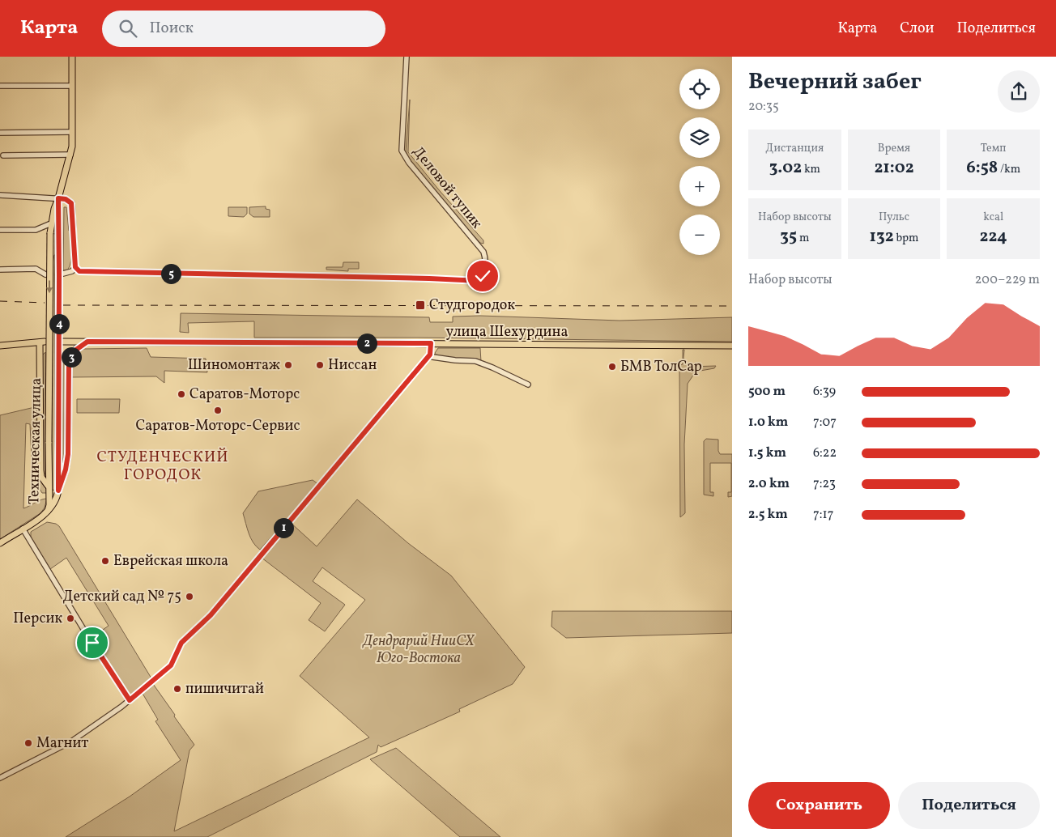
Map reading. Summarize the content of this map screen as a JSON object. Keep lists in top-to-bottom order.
{
  "streets": {
    "main road": ["улица Шехурдина", "Техническая улица"],
    "street": ["Деловой тупик"]
  },
  "districts": ["СТУДЕНЧЕСКИЙ ГОРОДОК"],
  "parks": ["Дендрарий НииСХ Юго-Востока"],
  "places": {
    "transit": ["Студгородок"],
    "other": [
      "Шиномонтаж",
      "Ниссан",
      "БМВ ТолСар",
      "Саратов-Моторс",
      "Саратов-Моторс-Сервис",
      "Еврейская школа",
      "Детский сад № 75",
      "Персик",
      "пишичитай",
      "Магнит"
    ]
  },
  "page": {
    "header": "Карта",
    "search": "Поиск",
    "nav": ["Карта", "Слои", "Поделиться"],
    "heading": ["Вечерний забег", "20:35"],
    "map_buttons": ["+", "−"],
    "stats": [
      ["Дистанция", "3.02 km"],
      ["Время", "21:02"],
      ["Темп", "6:58 /km"],
      ["Набор высоты", "35 m"],
      ["Пульс", "132 bpm"],
      ["kcal", "224"]
    ],
    "chart": ["Набор высоты", "200–229 m"],
    "pins": [
      "5",
      "4",
      "2",
      "3",
      "1"
    ],
    "list": [
      {
        "name": "500 m",
        "note": "6:39"
      },
      {
        "name": "1.0 km",
        "note": "7:07"
      },
      {
        "name": "1.5 km",
        "note": "6:22"
      },
      {
        "name": "2.0 km",
        "note": "7:23"
      },
      {
        "name": "2.5 km",
        "note": "7:17"
      }
    ],
    "buttons": ["Сохранить", "Поделиться"]
  }
}
